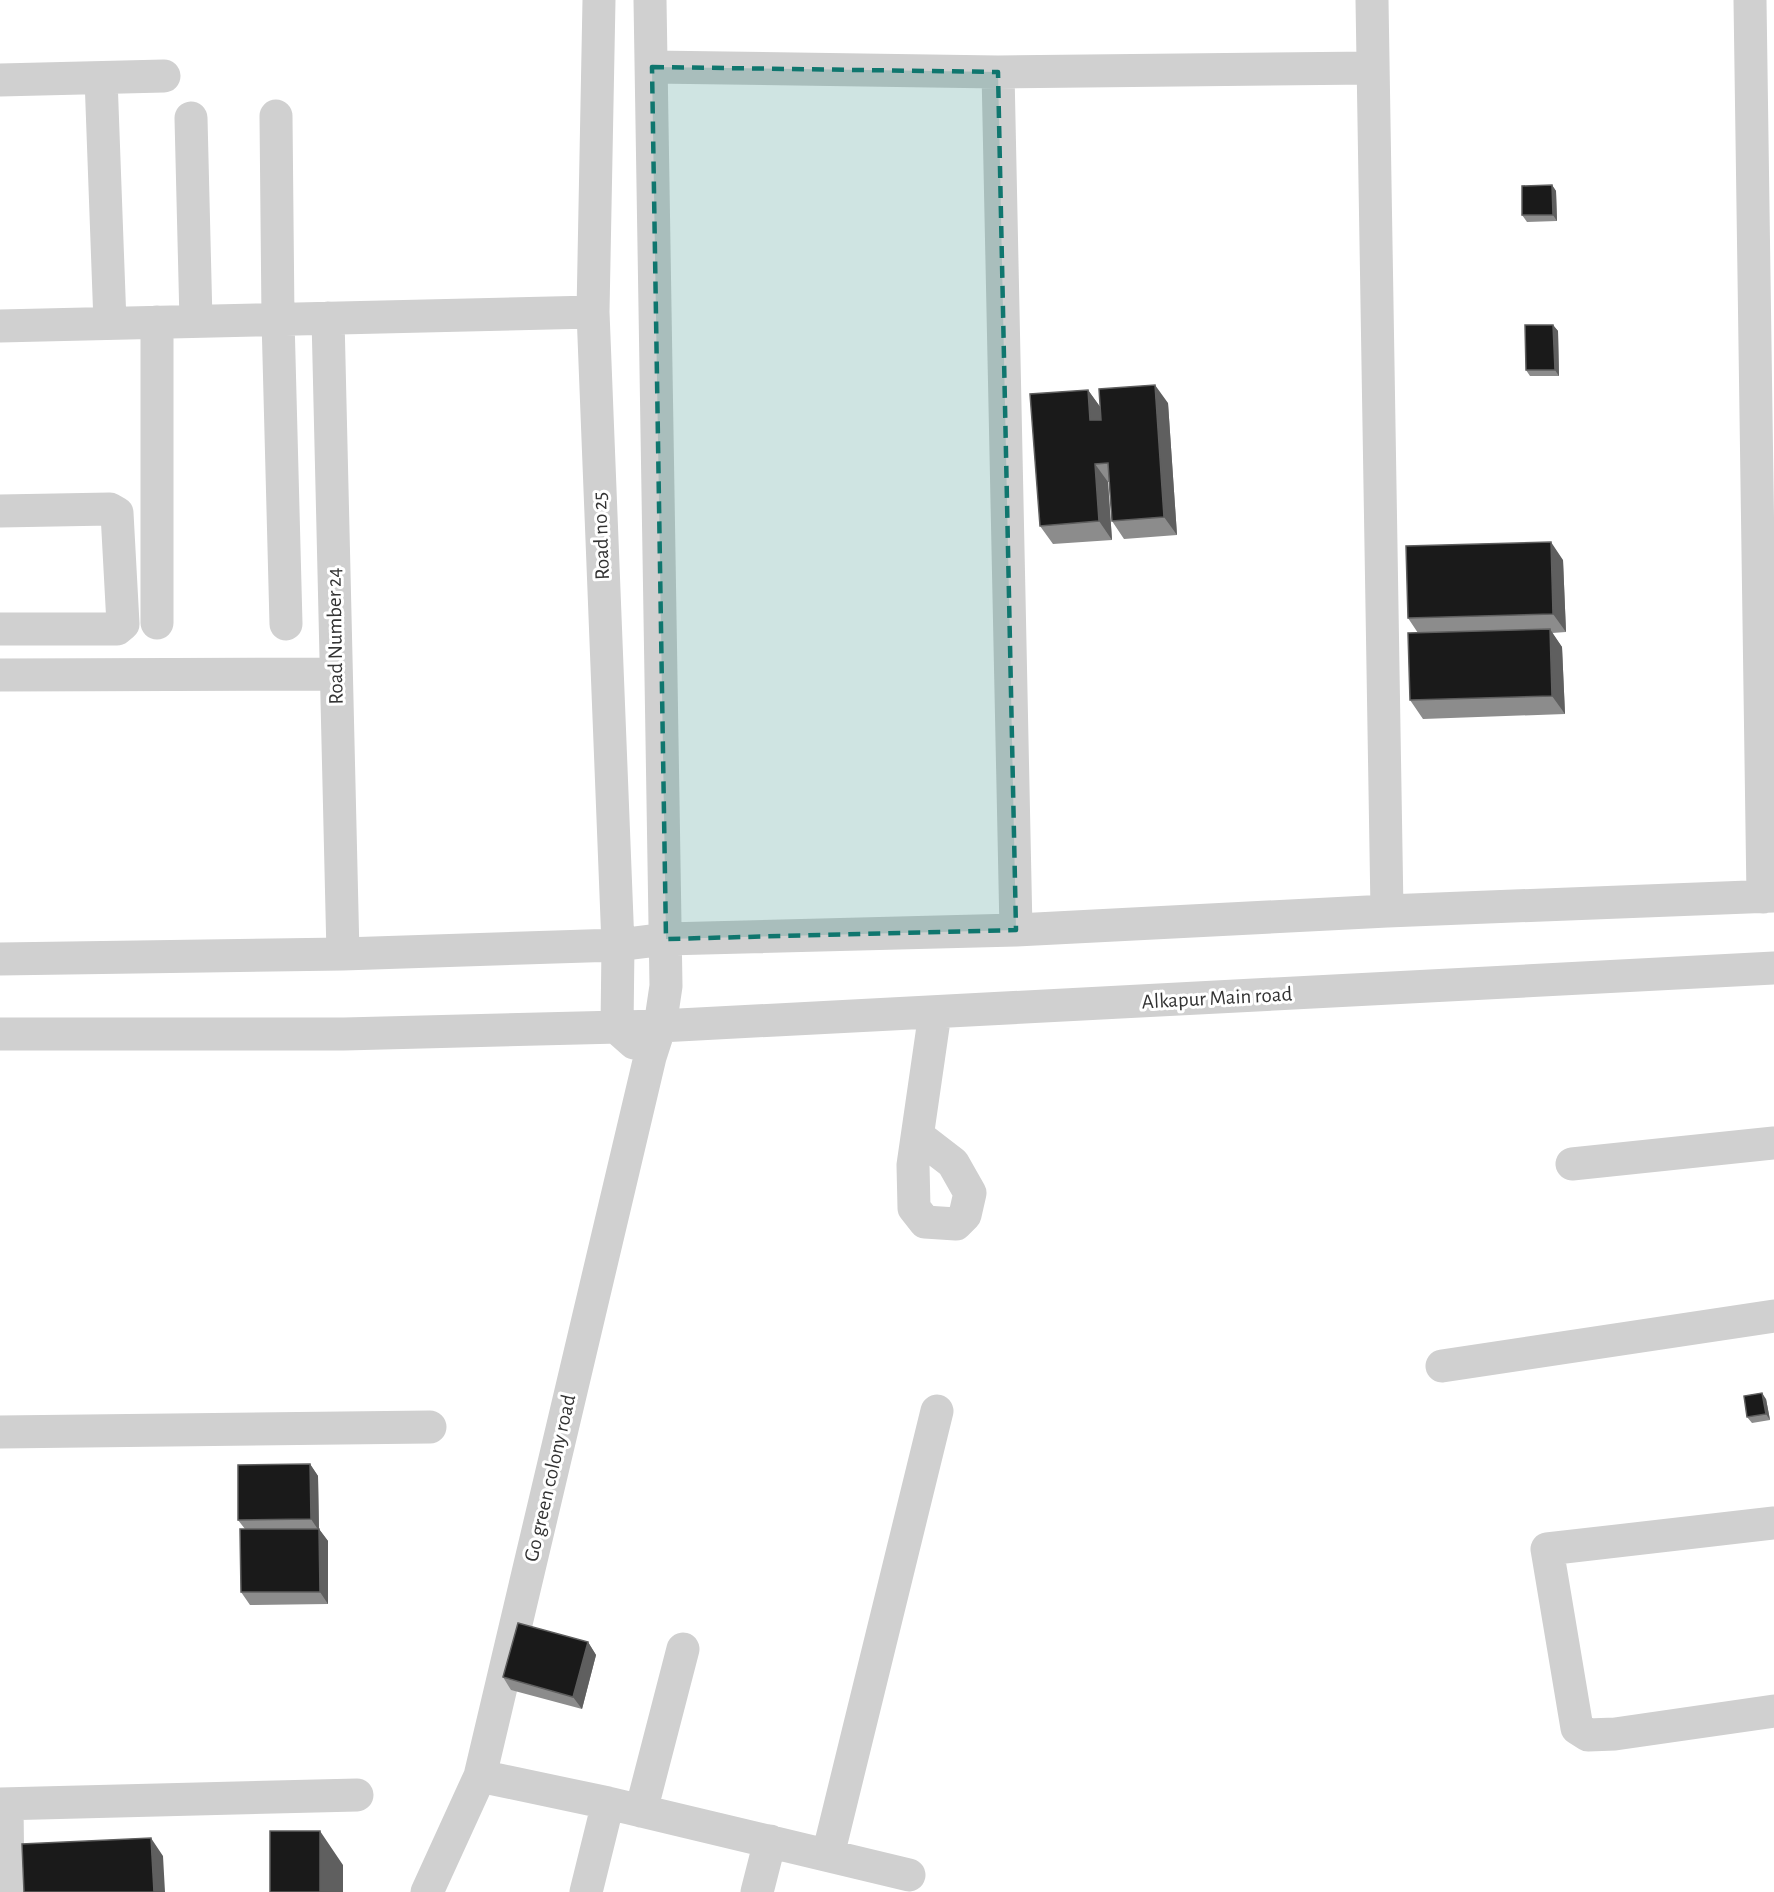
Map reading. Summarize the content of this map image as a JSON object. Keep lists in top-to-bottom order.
{
  "streets": {
    "street": [
      "Road no 25",
      "Road Number 24",
      "Alkapur Main road",
      "Go green colony road"
    ]
  },
  "crossings": [
    ["Road no 25", "Alkapur Main road"],
    ["Alkapur Main road", "Go green colony road"]
  ]
}
